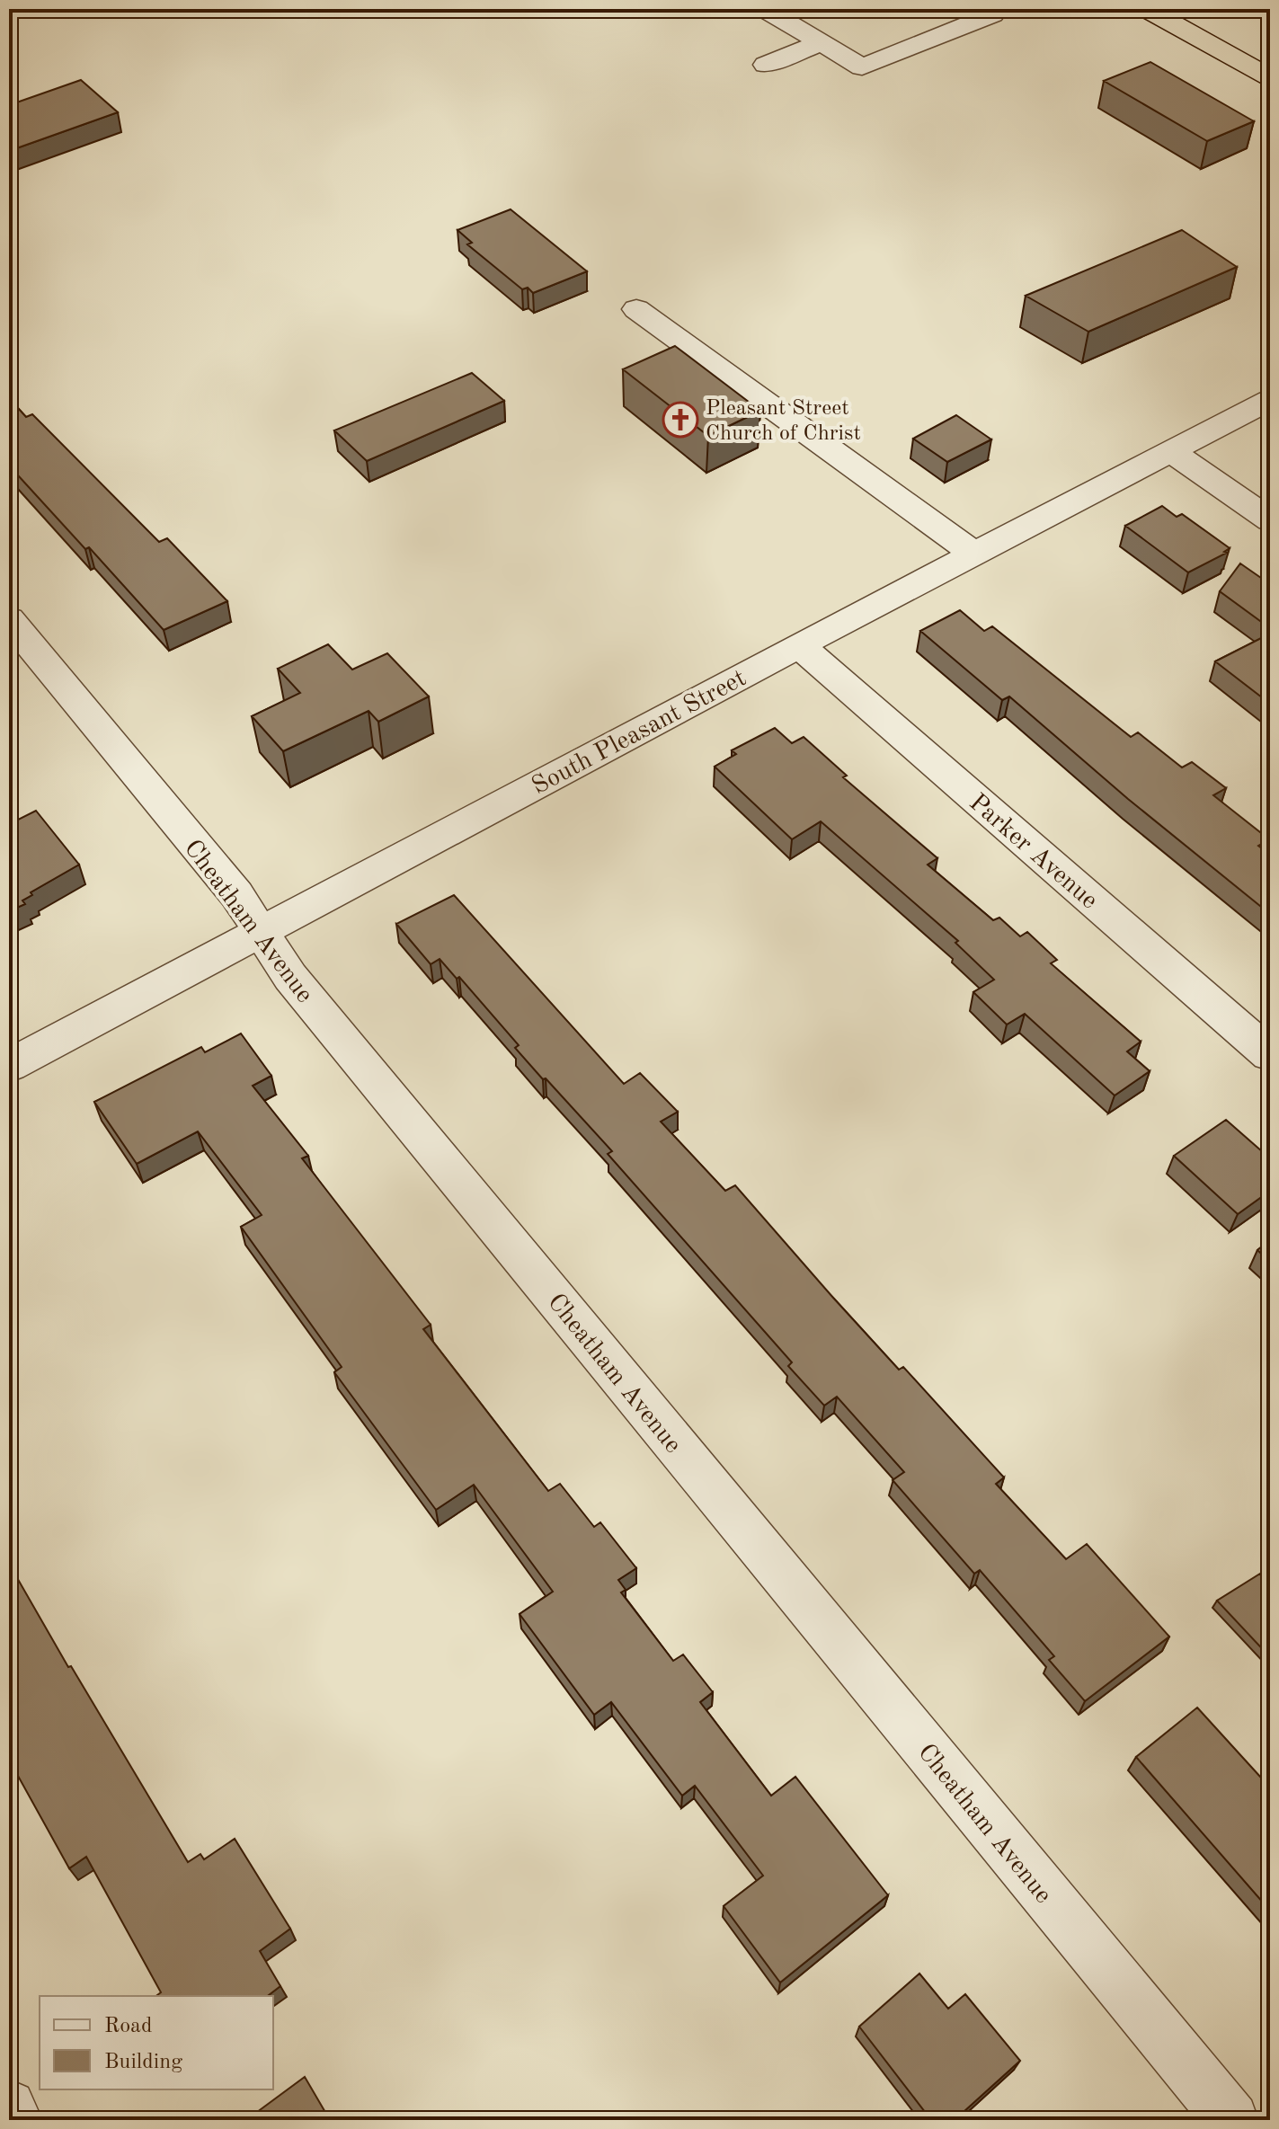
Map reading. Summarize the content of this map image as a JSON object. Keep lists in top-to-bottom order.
{
  "streets": {
    "street": ["South Pleasant Street", "Parker Avenue", "Cheatham Avenue"]
  },
  "crossings": [
    ["South Pleasant Street", "Parker Avenue"],
    ["South Pleasant Street", "Cheatham Avenue"]
  ],
  "places": {
    "church": ["Pleasant Street Church of Christ"]
  },
  "legend": ["Road", "Building"]
}
